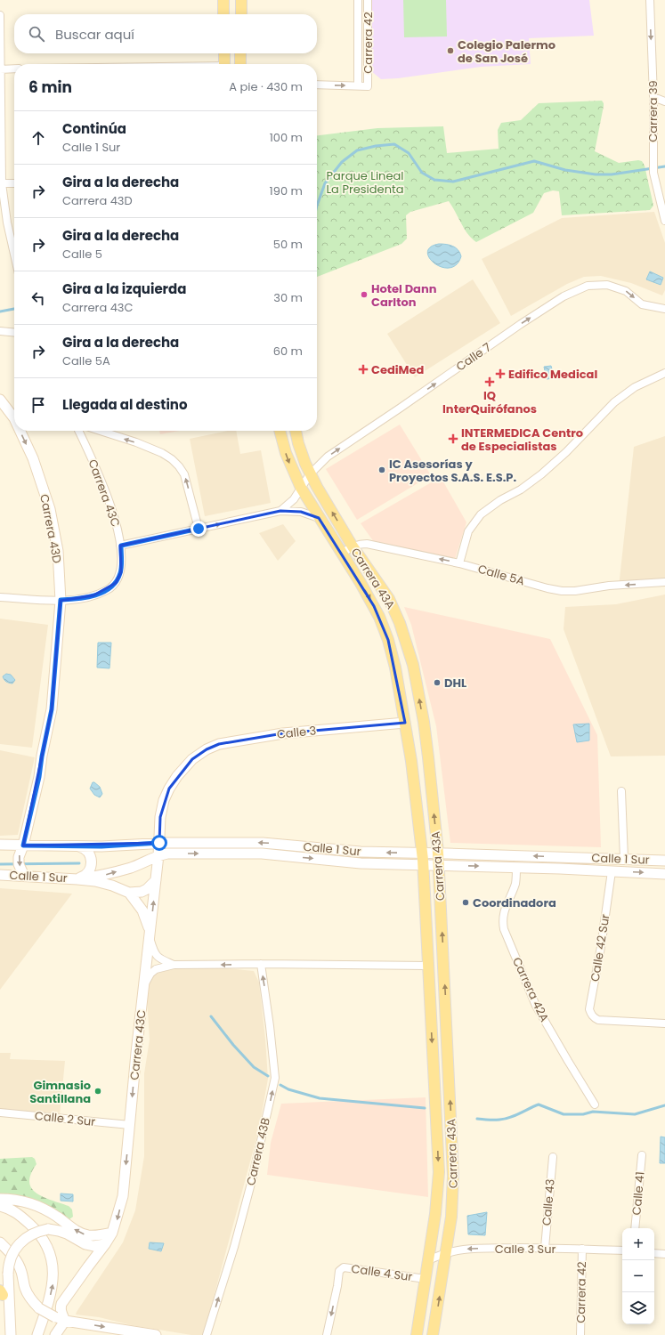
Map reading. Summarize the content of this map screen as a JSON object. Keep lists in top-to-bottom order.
{
  "streets": {
    "main road": ["Carrera 43A"],
    "street": [
      "Carrera 42",
      "Carrera 39",
      "Calle 7",
      "Carrera 43C",
      "Carrera 43D",
      "Calle 5A",
      "Calle 3",
      "Calle 1 Sur",
      "Calle 42 Sur",
      "Carrera 42A",
      "Calle 2 Sur",
      "Carrera 43B",
      "Calle 41",
      "Calle 43",
      "Calle 3 Sur",
      "Calle 4 Sur"
    ]
  },
  "crossings": [
    ["Carrera 42", "Calle 3 Sur"],
    ["Calle 7", "Carrera 43A"],
    ["Carrera 43C", "Carrera 43D"],
    ["Carrera 43C", "Calle 3"],
    ["Carrera 43C", "Calle 1 Sur"],
    ["Carrera 43C", "Calle 2 Sur"],
    ["Carrera 43D", "Calle 1 Sur"],
    ["Calle 5A", "Carrera 43A"],
    ["Carrera 43A", "Calle 3"],
    ["Carrera 43A", "Calle 1 Sur"],
    ["Carrera 43A", "Calle 3 Sur"],
    ["Carrera 43A", "Calle 4 Sur"],
    ["Calle 1 Sur", "Calle 42 Sur"],
    ["Calle 1 Sur", "Carrera 42A"],
    ["Calle 1 Sur", "Carrera 43B"],
    ["Calle 43", "Calle 3 Sur"]
  ],
  "one_way": [
    "Carrera 39",
    "Calle 7",
    "Carrera 43D",
    "Calle 5A",
    "Carrera 43B",
    "Calle 3 Sur"
  ],
  "parks": ["Parque Lineal La Presidenta"],
  "places": {
    "other": [
      "Colegio Palermo de San José",
      "Hotel Dann Carlton",
      "IC Asesorías y Proyectos S.A.S. E.S.P.",
      "DHL",
      "Coordinadora",
      "Gimnasio Santillana"
    ],
    "health": [
      "CediMed",
      "Edifico Medical",
      "IQ InterQuirófanos",
      "INTERMEDICA Centro de Especialistas"
    ]
  },
  "page": {
    "search": "Buscar aquí",
    "heading": ["6 min", "A pie · 430 m"],
    "list": [
      ["Continúa", "Calle 1 Sur", "100 m"],
      ["Gira a la derecha", "Carrera 43D", "190 m"],
      ["Gira a la derecha", "Calle 5", "50 m"],
      ["Gira a la izquierda", "Carrera 43C", "30 m"],
      ["Gira a la derecha", "Calle 5A", "60 m"],
      "Llegada al destino"
    ],
    "map_buttons": ["+", "−"]
  }
}
